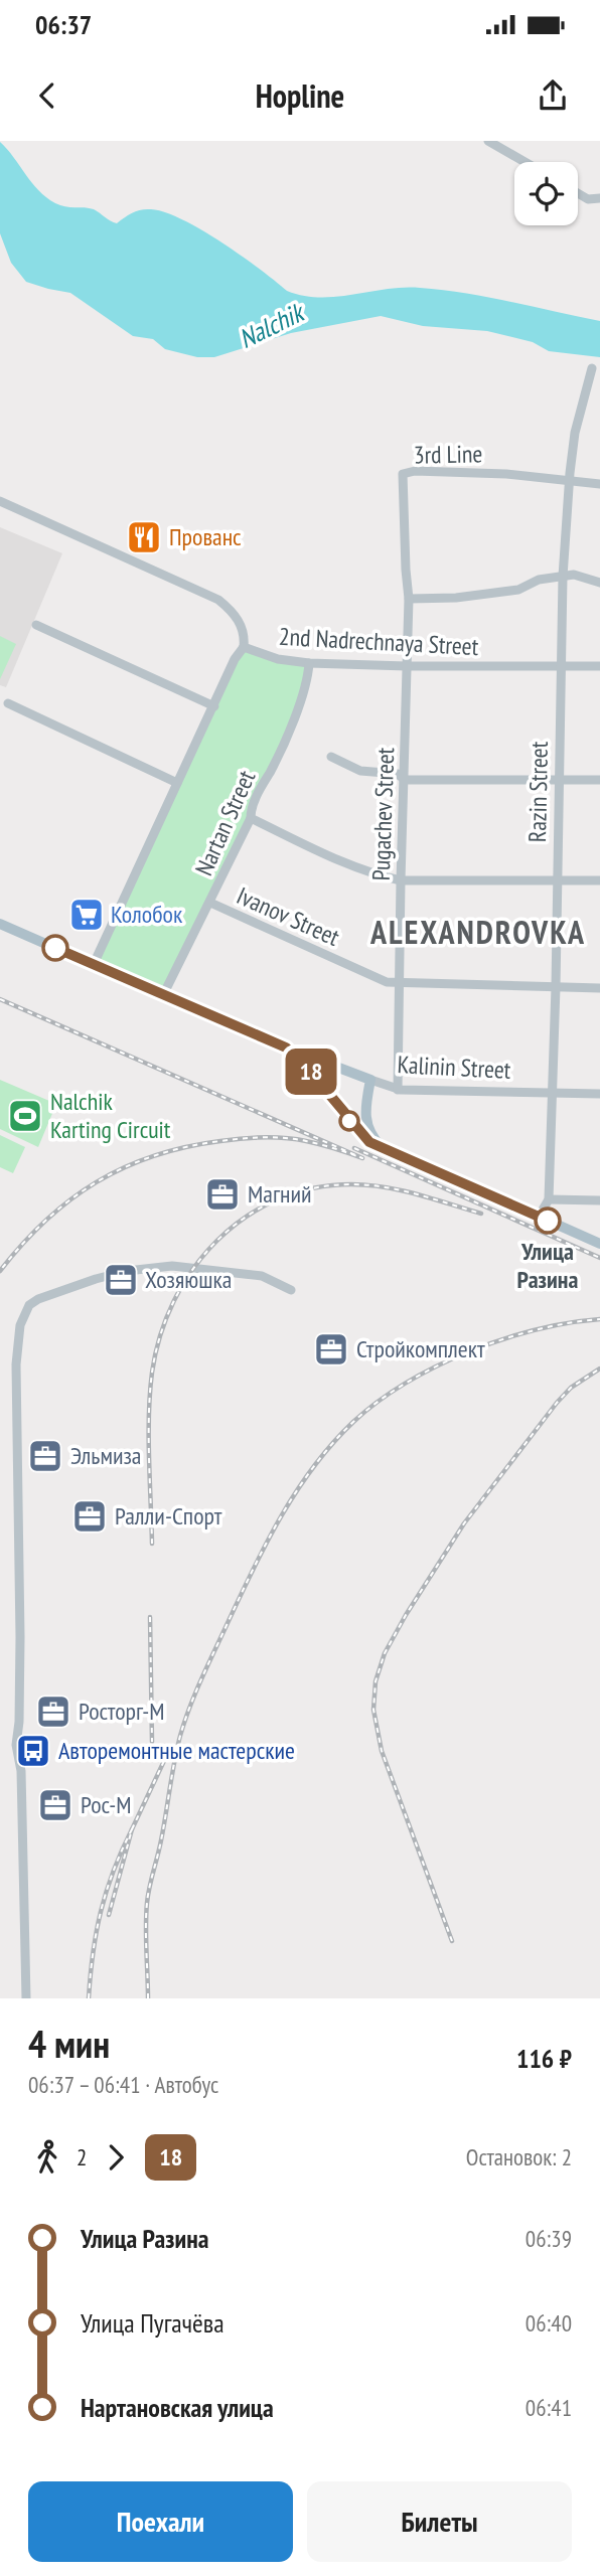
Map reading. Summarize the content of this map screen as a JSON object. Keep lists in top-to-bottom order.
{
  "streets": {
    "main road": ["Kalinin Street"],
    "street": [
      "3rd Line",
      "2nd Nadrechnaya Street",
      "Razin Street",
      "Pugachev Street",
      "Nartan Street",
      "Ivanov Street"
    ]
  },
  "crossings": [
    ["3rd Line", "2nd Nadrechnaya Street"],
    ["3rd Line", "Razin Street"],
    ["3rd Line", "Pugachev Street"],
    ["2nd Nadrechnaya Street", "Razin Street"],
    ["2nd Nadrechnaya Street", "Pugachev Street"],
    ["2nd Nadrechnaya Street", "Nartan Street"],
    ["Razin Street", "Ivanov Street"],
    ["Razin Street", "Kalinin Street"],
    ["Pugachev Street", "Ivanov Street"],
    ["Pugachev Street", "Kalinin Street"],
    ["Nartan Street", "Ivanov Street"],
    ["Nartan Street", "Kalinin Street"]
  ],
  "districts": ["ALEXANDROVKA"],
  "water": ["Nalchik"],
  "places": {
    "restaurant": ["Прованс"],
    "supermarket": ["Колобок"],
    "sports": ["Nalchik Karting Circuit"],
    "office": [
      "Магний",
      "Хозяюшка",
      "Стройкомплект",
      "Эльмиза",
      "Ралли-Спорт",
      "Росторг-М",
      "Рос-М"
    ],
    "other": ["Улица Разина"],
    "bus stop": ["Авторемонтные мастерские"]
  },
  "lines": ["bus line 18"],
  "page": {
    "status": "06:37",
    "header": "Hopline",
    "on_map": "18",
    "heading": ["4 мин", "06:37 – 06:41 · Автобус", "116 ₽"],
    "legs": ["2", "18", "Остановок: 2"],
    "list": [
      {
        "name": "Улица Разина",
        "value": "06:39"
      },
      {
        "name": "Улица Пугачёва",
        "value": "06:40"
      },
      {
        "name": "Нартановская улица",
        "value": "06:41"
      }
    ],
    "buttons": ["Поехали", "Билеты"]
  }
}
